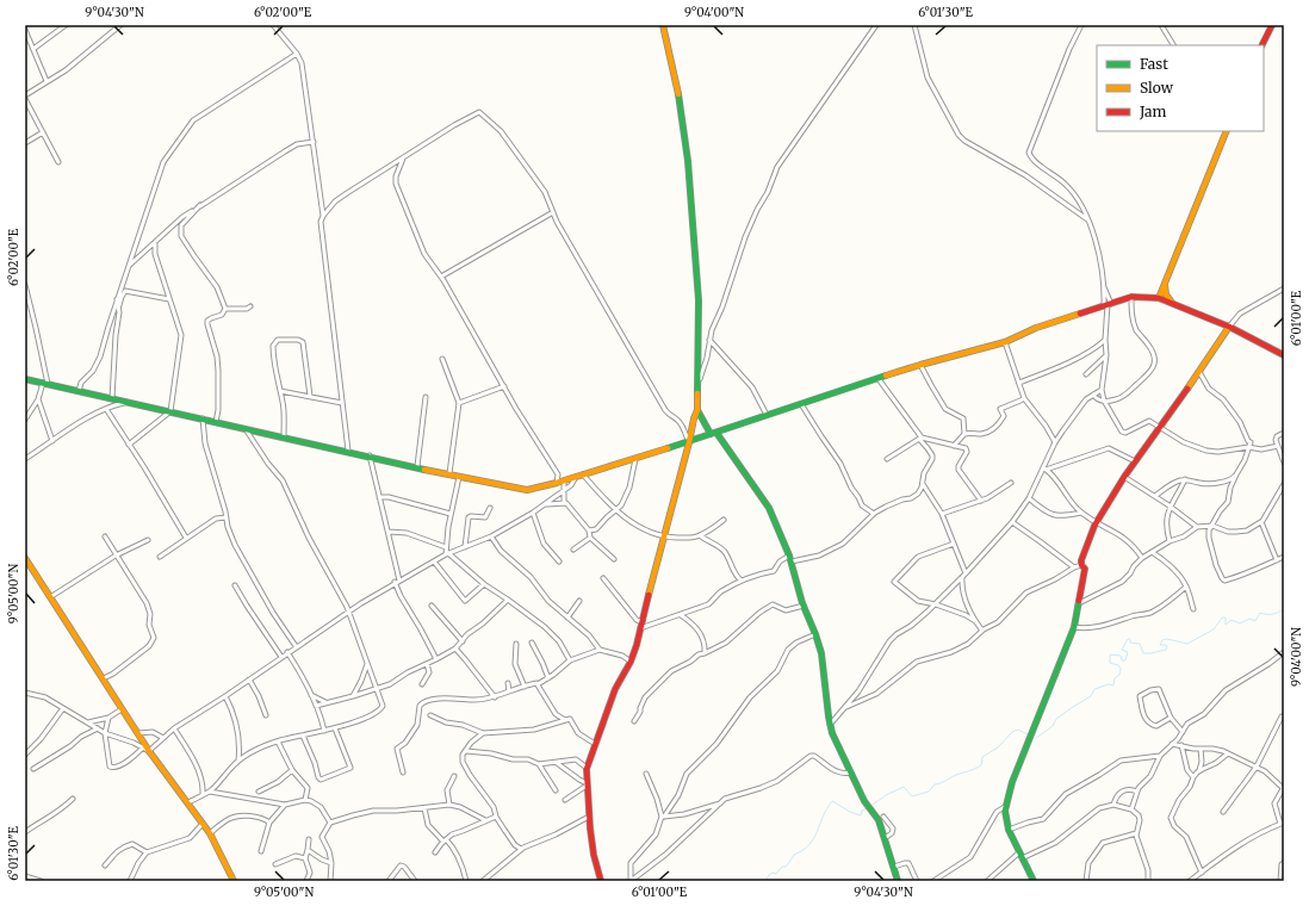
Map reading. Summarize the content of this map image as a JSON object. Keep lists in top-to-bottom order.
{
  "legend": ["Fast", "Slow", "Jam"],
  "coordinates": [
    "9°04'30\"N",
    "6°02'00\"E",
    "9°04'00\"N",
    "6°01'30\"E",
    "6°01'00\"E",
    "9°05'00\"N"
  ]
}
